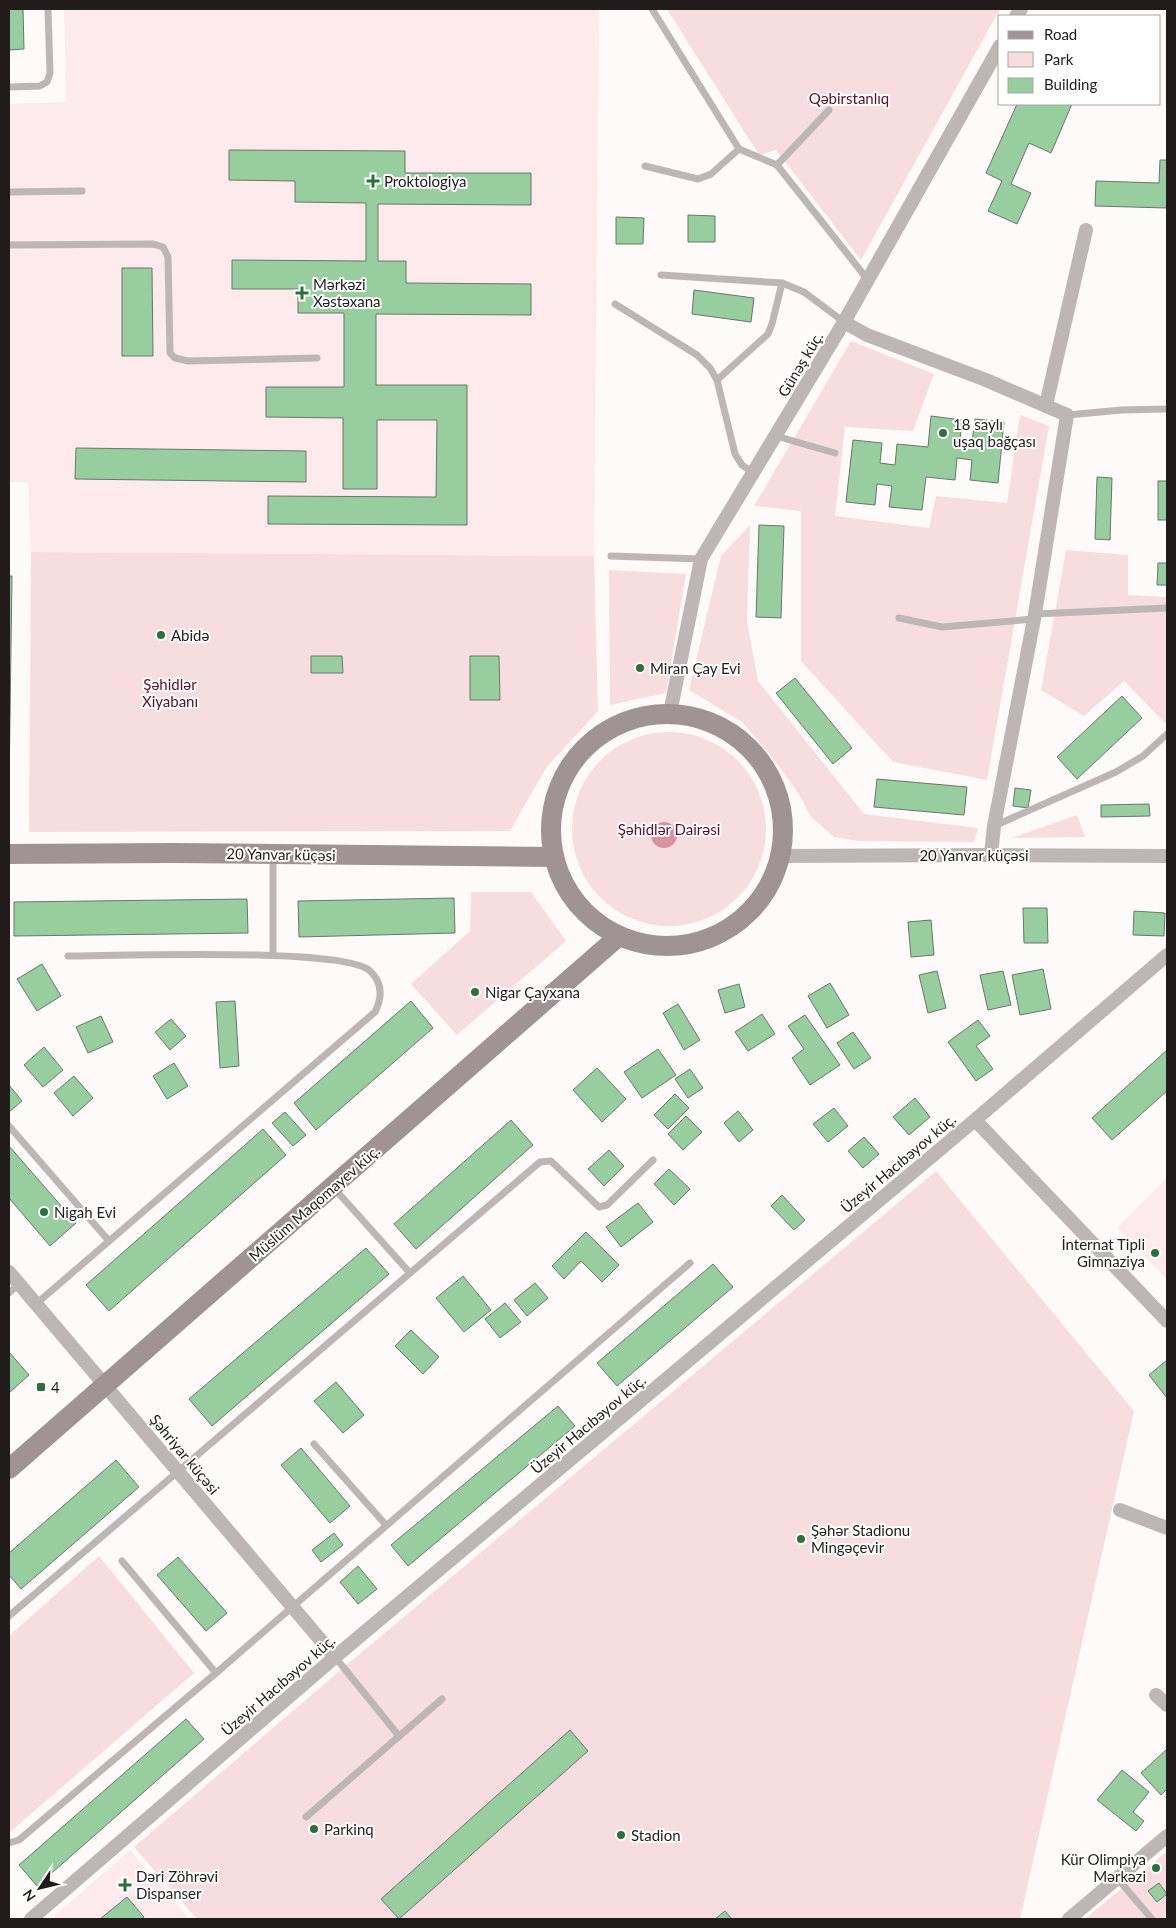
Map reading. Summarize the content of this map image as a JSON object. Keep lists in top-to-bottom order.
{
  "streets": {
    "main road": ["20 Yanvar küçəsi", "Müslüm Maqomayev küç."],
    "street": ["Günəş küç.", "Üzeyir Hacıbəyov küç.", "Şəhriyar küçəsi"]
  },
  "crossings": [
    ["Üzeyir Hacıbəyov küç.", "Şəhriyar küçəsi"],
    ["Müslüm Maqomayev küç.", "Şəhriyar küçəsi"]
  ],
  "parks": ["Qəbirstanlıq", "Şəhidlər Xiyabanı", "Şəhidlər Dairəsi"],
  "places": {
    "health": ["Proktologiya", "Mərkəzi Xəstəxana", "Dəri Zöhrəvi Dispanser"],
    "other": [
      "18 saylı uşaq bağçası",
      "Abidə",
      "Miran Çay Evi",
      "Nigar Çayxana",
      "Nigah Evi",
      "İnternat Tipli Gimnaziya",
      "Şəhər Stadionu Mingəçevir",
      "Parkinq",
      "Stadion",
      "Kür Olimpiya Mərkəzi"
    ],
    "transit": ["4"]
  },
  "legend": ["Road", "Park", "Building"],
  "north": "bottom left"
}
